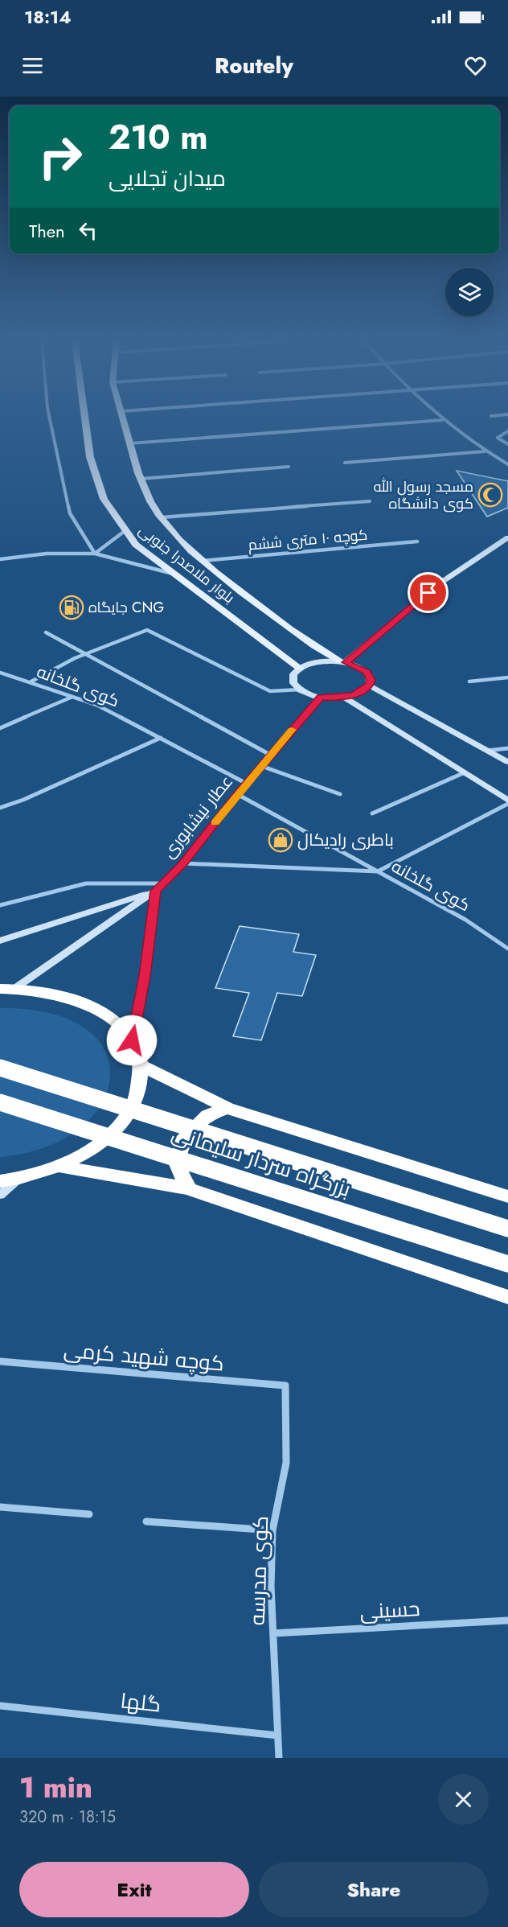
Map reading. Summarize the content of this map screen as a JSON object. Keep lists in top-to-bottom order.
{
  "streets": {
    "highway": ["بزرگراه سردار سلیمانی"],
    "main road": ["بلوار ملاصدرا جنوبی", "عطار نیشابوری"],
    "street": [
      "کوچه ۱۰ متری ششم",
      "کوی گلخانه",
      "کوچه شهید کرمی",
      "کوی مدرسه",
      "حسینی",
      "گلها"
    ]
  },
  "crossings": [
    ["کوچه ۱۰ متری ششم", "بلوار ملاصدرا جنوبی"],
    ["کوی گلخانه", "عطار نیشابوری"],
    ["کوچه شهید کرمی", "کوی مدرسه"],
    ["کوی مدرسه", "حسینی"],
    ["کوی مدرسه", "گلها"]
  ],
  "places": {
    "mosque": ["مسجد رسول الله کوی دانشگاه"],
    "fuel station": ["جایگاه CNG"],
    "shop": ["باطری رادیکال"]
  },
  "page": {
    "status": "18:14",
    "header": "Routely",
    "turn": ["210 m", "میدان تجلایی"],
    "then": "Then",
    "heading": ["1 min", "320 m · 18:15"],
    "buttons": ["Exit", "Share"]
  }
}
